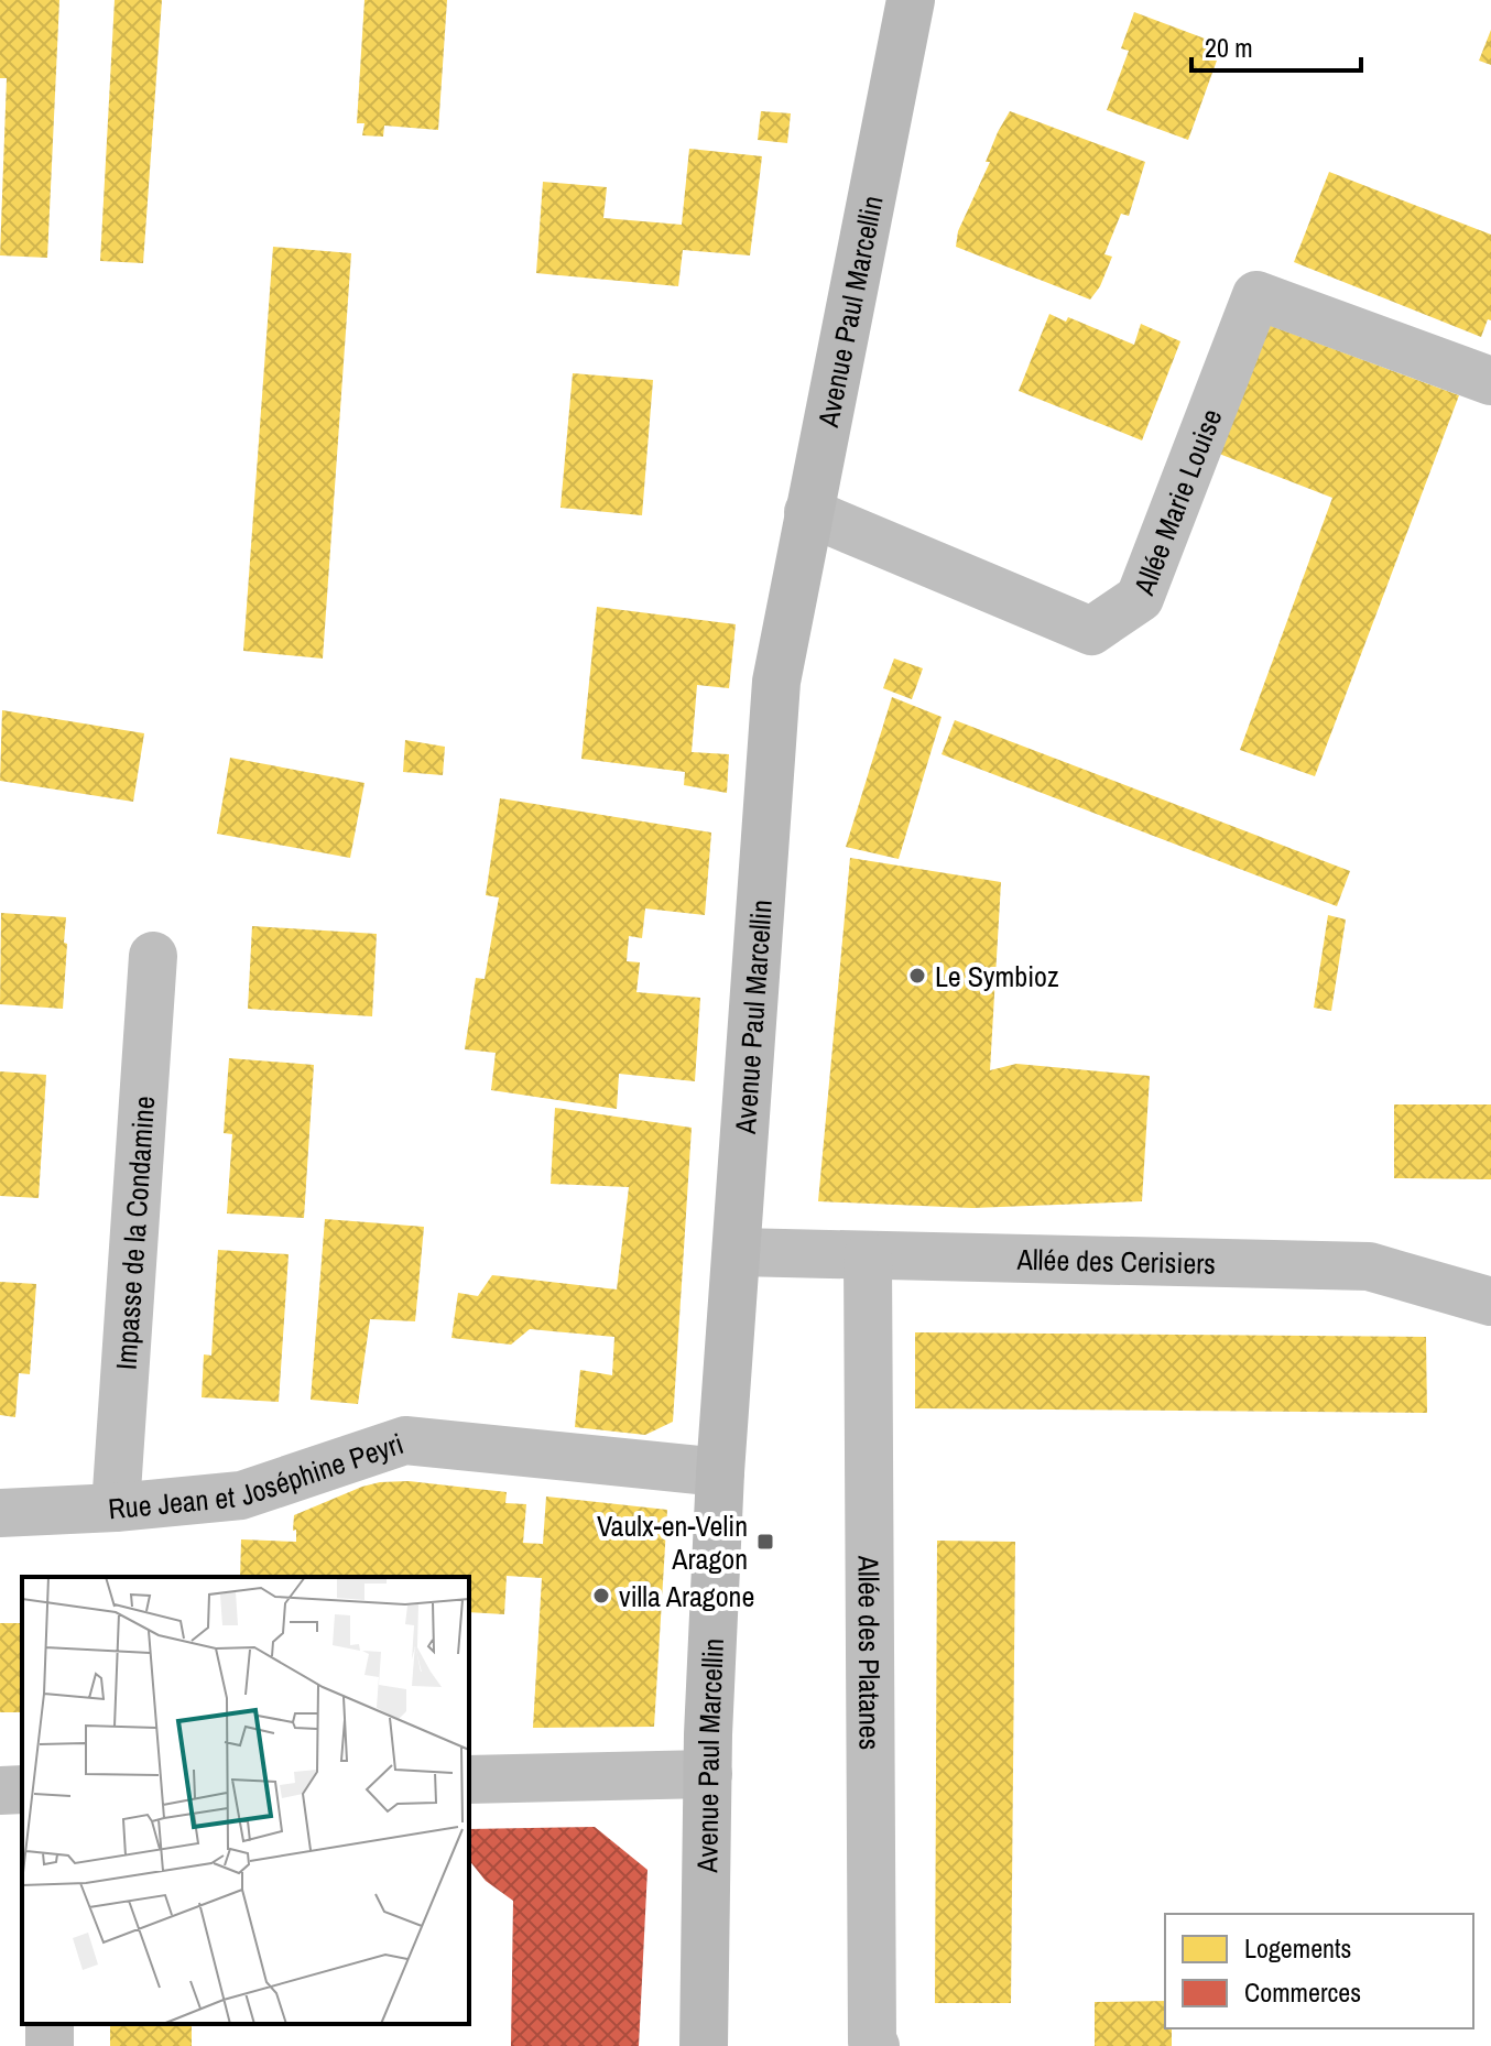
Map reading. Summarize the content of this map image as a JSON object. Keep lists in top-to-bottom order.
{
  "streets": {
    "street": [
      "Avenue Paul Marcellin",
      "Allée Marie Louise",
      "Impasse de la Condamine",
      "Allée des Cerisiers",
      "Rue Jean et Joséphine Peyri",
      "Allée des Platanes"
    ]
  },
  "crossings": [
    ["Avenue Paul Marcellin", "Allée Marie Louise"],
    ["Avenue Paul Marcellin", "Allée des Cerisiers"],
    ["Avenue Paul Marcellin", "Rue Jean et Joséphine Peyri"],
    ["Impasse de la Condamine", "Rue Jean et Joséphine Peyri"],
    ["Allée des Cerisiers", "Allée des Platanes"]
  ],
  "places": {
    "other": ["Le Symbioz", "villa Aragone"],
    "transit": ["Vaulx-en-Velin Aragon"]
  },
  "legend": ["Logements", "Commerces"],
  "scale_bar": "20 m"
}
